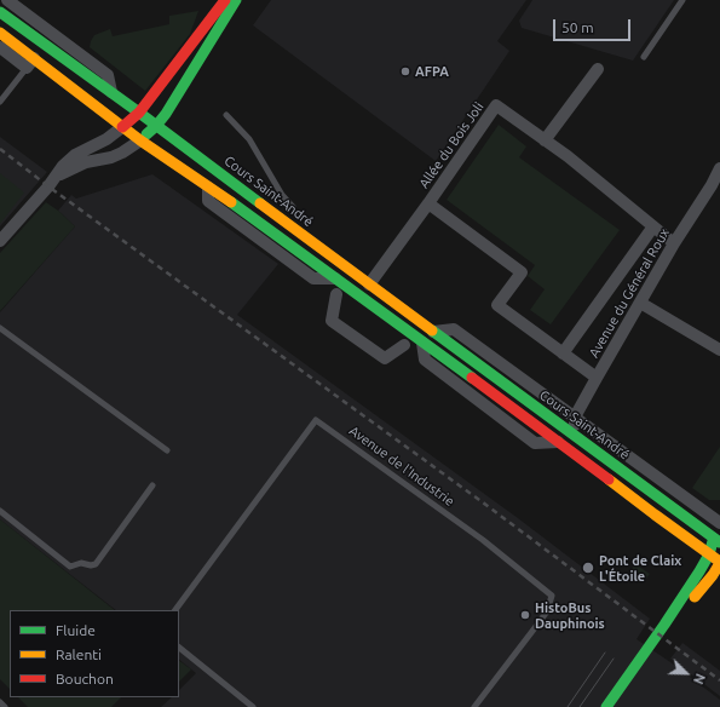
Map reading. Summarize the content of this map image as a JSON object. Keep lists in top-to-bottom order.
{
  "streets": {
    "main road": ["Cours Saint-André"],
    "street": ["Allée du Bois Joli", "Avenue du Général Roux"],
    "lane": ["Avenue de l'Industrie"]
  },
  "crossings": [
    ["Allée du Bois Joli", "Cours Saint-André"],
    ["Allée du Bois Joli", "Avenue du Général Roux"],
    ["Cours Saint-André", "Avenue du Général Roux"]
  ],
  "places": ["AFPA", "Pont de Claix L'Étoile", "HistoBus Dauphinois"],
  "legend": ["Fluide", "Ralenti", "Bouchon"],
  "scale_bar": "50 m",
  "north": "bottom right"
}
